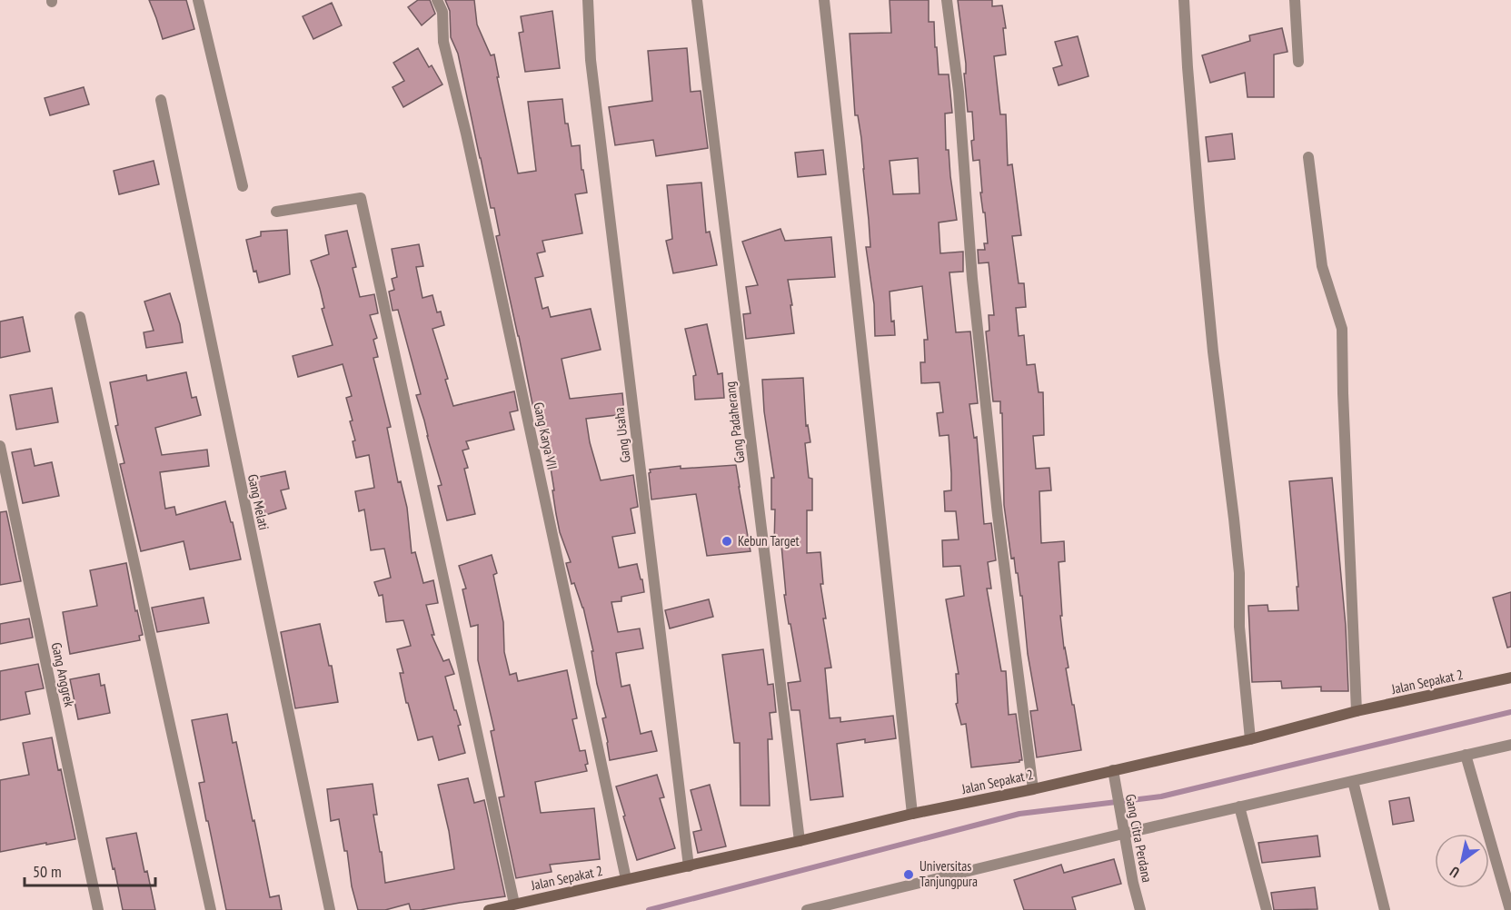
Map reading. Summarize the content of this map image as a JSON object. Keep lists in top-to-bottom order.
{
  "streets": {
    "street": [
      "Gang Padaherang",
      "Gang Usaha",
      "Gang Karya VII",
      "Gang Melati",
      "Gang Anggrek",
      "Jalan Sepakat 2",
      "Gang Citra Perdana"
    ]
  },
  "crossings": [
    ["Gang Padaherang", "Jalan Sepakat 2"],
    ["Gang Usaha", "Jalan Sepakat 2"],
    ["Gang Karya VII", "Jalan Sepakat 2"],
    ["Jalan Sepakat 2", "Gang Citra Perdana"]
  ],
  "places": ["Kebun Target", "Universitas Tanjungpura"],
  "scale_bar": "50 m",
  "north": "bottom left"
}
